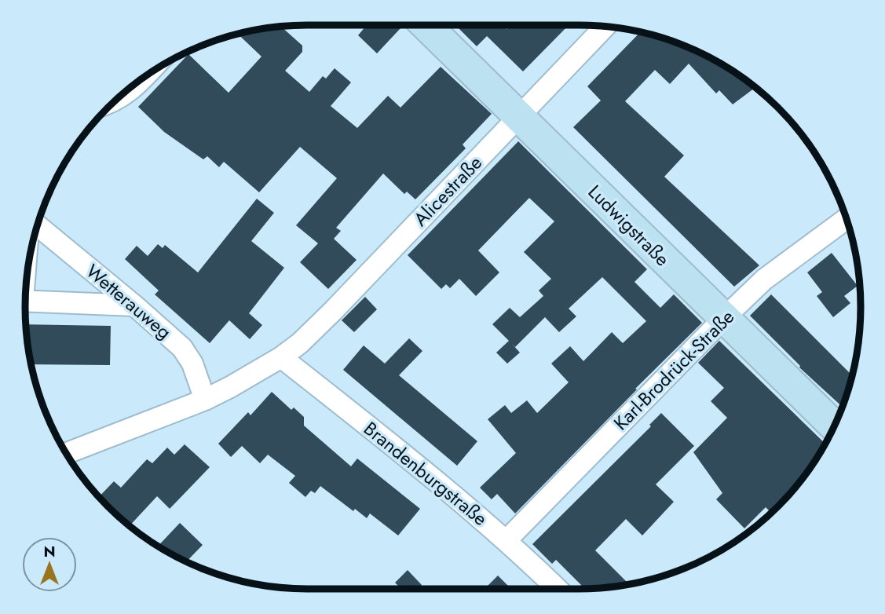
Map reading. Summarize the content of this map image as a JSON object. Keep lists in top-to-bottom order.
{
  "streets": {
    "main road": ["Ludwigstraße"],
    "street": [
      "Alicestraße",
      "Wetterauweg",
      "Karl-Brodrück-Straße",
      "Brandenburgstraße"
    ]
  },
  "crossings": [
    ["Alicestraße", "Ludwigstraße"],
    ["Alicestraße", "Wetterauweg"],
    ["Alicestraße", "Brandenburgstraße"],
    ["Ludwigstraße", "Karl-Brodrück-Straße"],
    ["Karl-Brodrück-Straße", "Brandenburgstraße"]
  ],
  "north": "top"
}
